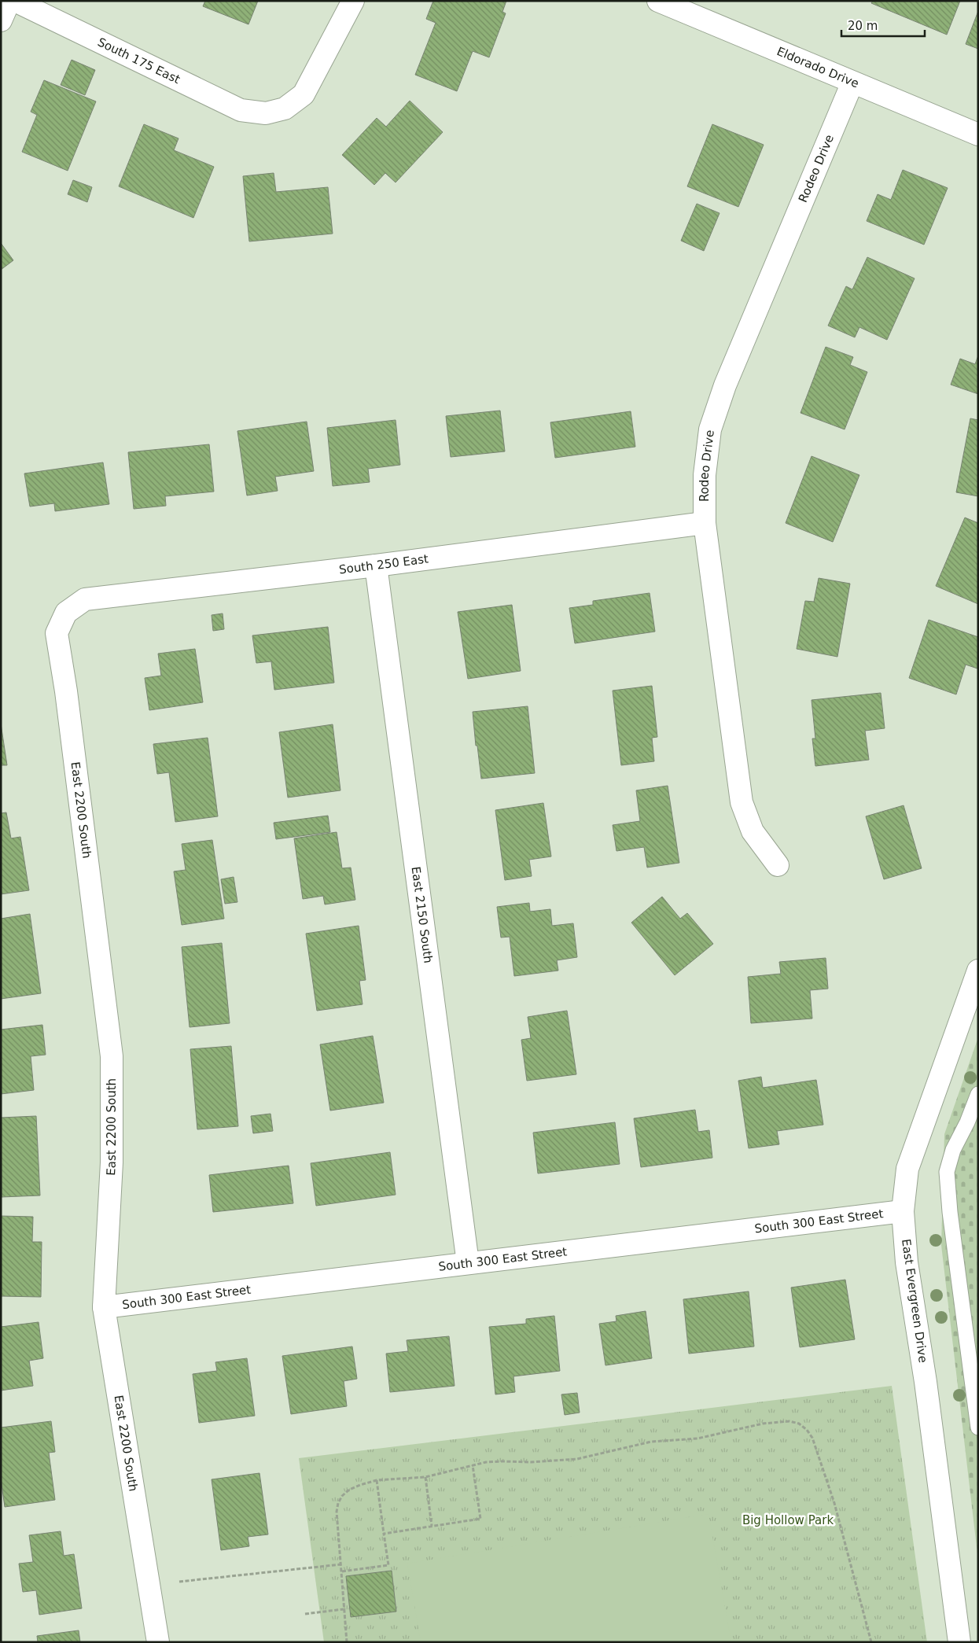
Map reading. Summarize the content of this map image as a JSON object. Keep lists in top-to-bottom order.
{
  "streets": {
    "street": [
      "South 175 East",
      "Eldorado Drive",
      "Rodeo Drive",
      "South 250 East",
      "East 2200 South",
      "East 2150 South",
      "South 300 East Street",
      "East Evergreen Drive"
    ]
  },
  "crossings": [
    ["Eldorado Drive", "Rodeo Drive"],
    ["Rodeo Drive", "South 250 East"],
    ["South 250 East", "East 2200 South"],
    ["South 250 East", "East 2150 South"],
    ["East 2200 South", "South 300 East Street"],
    ["East 2150 South", "South 300 East Street"],
    ["South 300 East Street", "East Evergreen Drive"]
  ],
  "parks": ["Big Hollow Park"],
  "scale_bar": "20 m"
}
